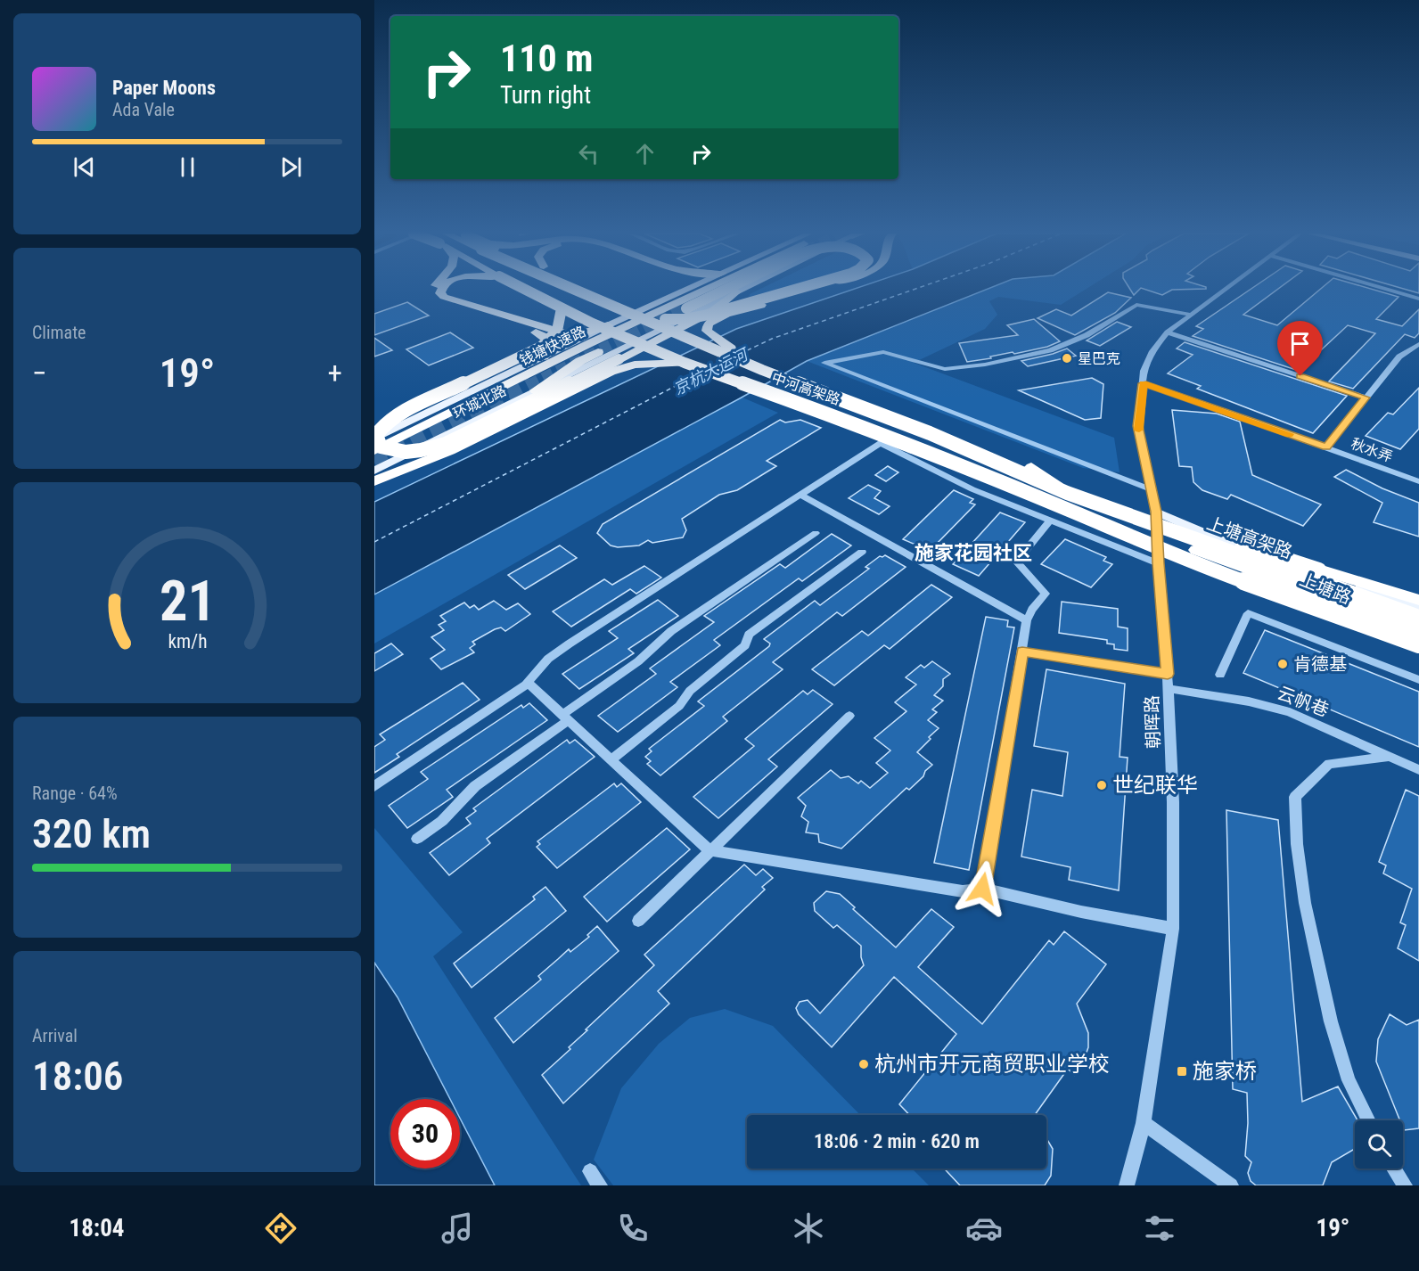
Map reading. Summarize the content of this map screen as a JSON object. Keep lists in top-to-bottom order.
{
  "streets": {
    "highway": ["钱塘快速路", "中河高架路", "上塘高架路"],
    "main road": ["环城北路", "上塘路"],
    "street": ["秋水弄", "云帆巷", "朝晖路"]
  },
  "crossings": [
    ["中河高架路", "上塘高架路"],
    ["上塘路", "朝晖路"],
    ["云帆巷", "朝晖路"]
  ],
  "districts": ["施家花园社区"],
  "water": ["京杭大运河"],
  "places": {
    "other": [
      "星巴克",
      "肯德基",
      "世纪联华",
      "杭州市开元商贸职业学校"
    ],
    "transit": ["施家桥"]
  },
  "page": {
    "turn": ["110 m", "Turn right"],
    "song": ["Paper Moons", "Ada Vale"],
    "tile": [
      "Climate",
      ["Range · 64%", "320 km"],
      ["Arrival", "18:06"]
    ],
    "heat": ["−", "19°", "+"],
    "limit": "30",
    "trip": "18:06 · 2 min · 620 m",
    "tabs": ["18:04", "19°"],
    "gauge": ["21", "km/h"]
  }
}
